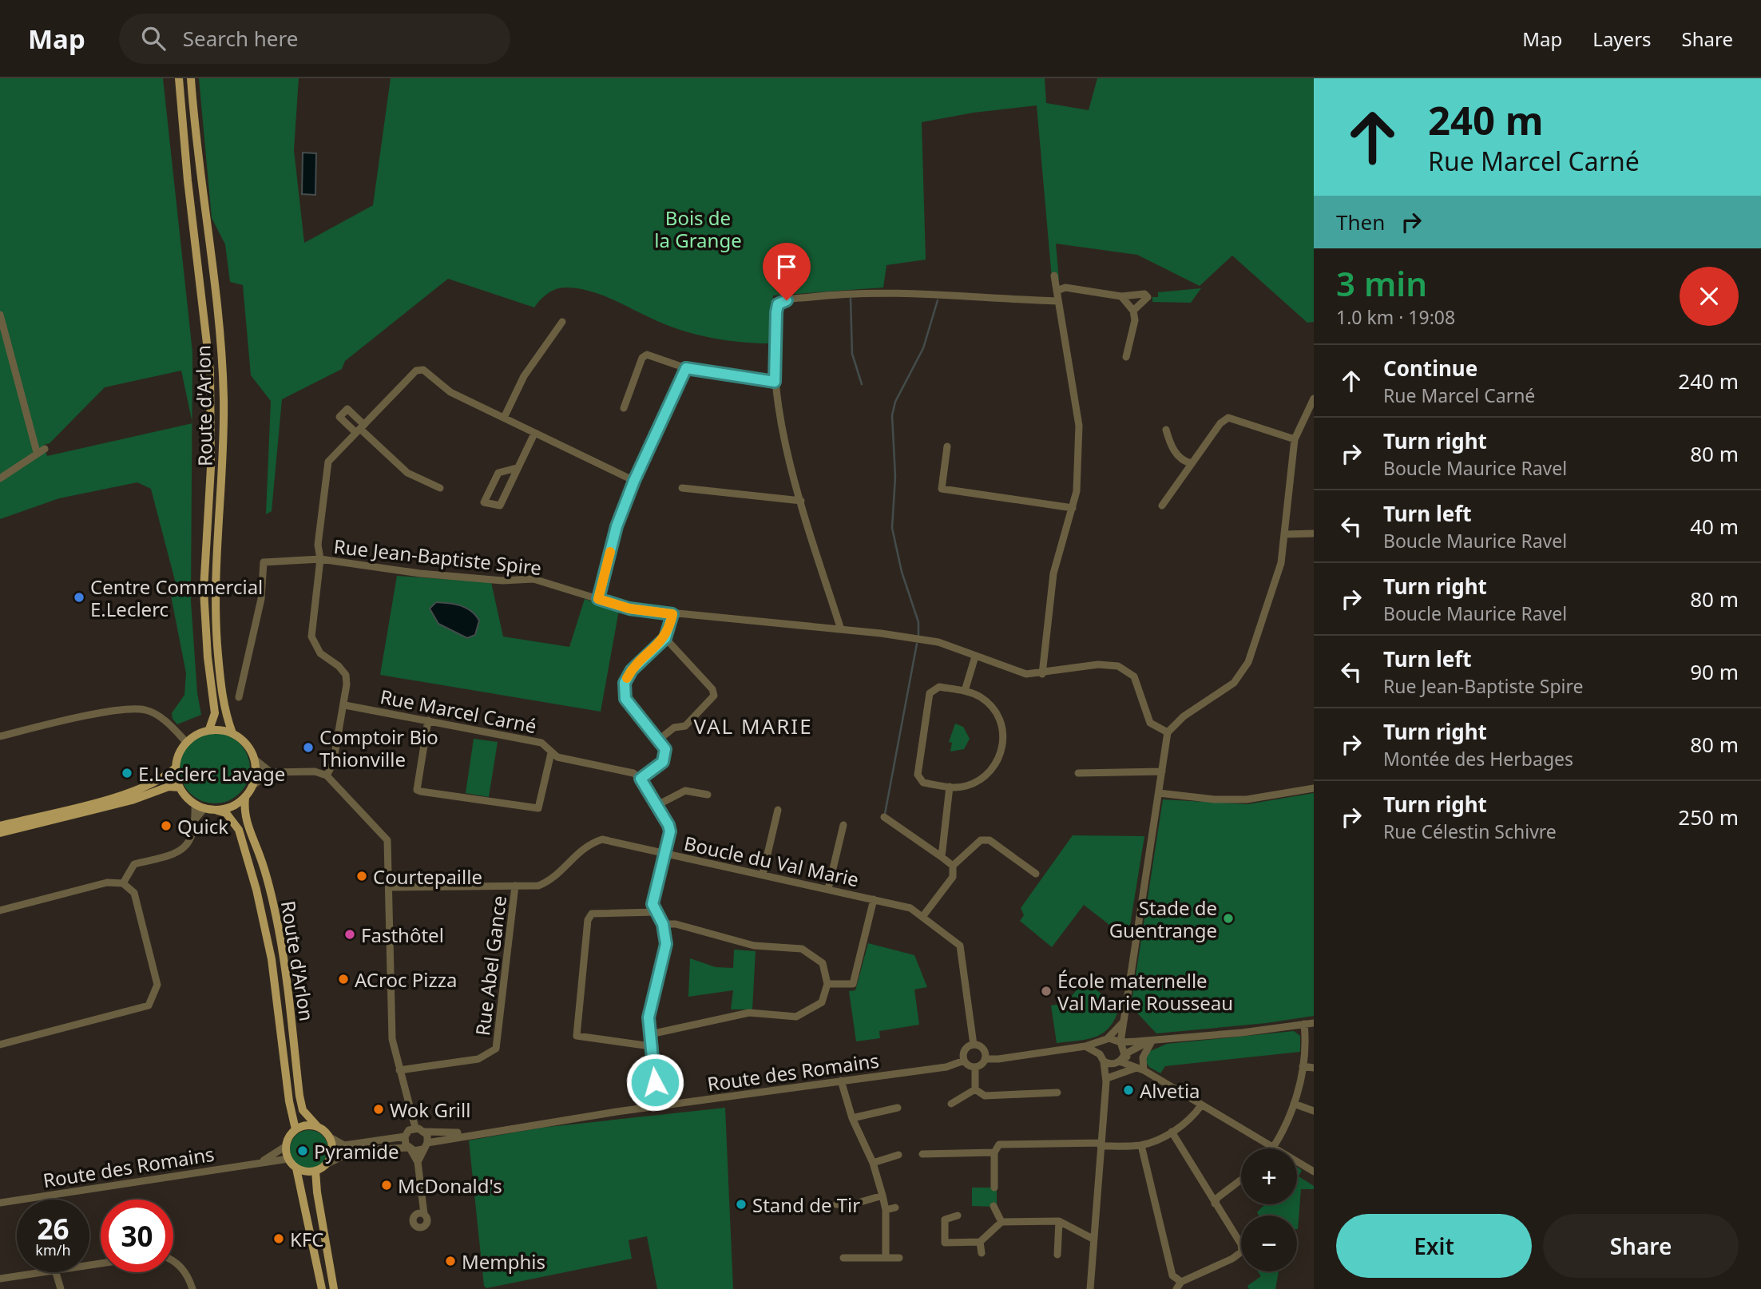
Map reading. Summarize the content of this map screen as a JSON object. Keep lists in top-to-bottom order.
{
  "streets": {
    "main road": ["Route d'Arlon"],
    "street": [
      "Rue Jean-Baptiste Spire",
      "Rue Marcel Carné",
      "Boucle du Val Marie",
      "Rue Abel Gance",
      "Route des Romains"
    ]
  },
  "crossings": [
    ["Route d'Arlon", "Route des Romains"],
    ["Boucle du Val Marie", "Rue Abel Gance"],
    ["Boucle du Val Marie", "Route des Romains"]
  ],
  "districts": ["VAL MARIE"],
  "parks": ["Bois de la Grange"],
  "places": [
    "Centre Commercial E.Leclerc",
    "Comptoir Bio Thionville",
    "E.Leclerc Lavage",
    "Quick",
    "Courtepaille",
    "Stade de Guentrange",
    "Fasthôtel",
    "ACroc Pizza",
    "École maternelle Val Marie Rousseau",
    "Alvetia",
    "Wok Grill",
    "Pyramide",
    "McDonald's",
    "Stand de Tir",
    "KFC",
    "Memphis"
  ],
  "page": {
    "header": "Map",
    "search": "Search here",
    "nav": ["Map", "Layers", "Share"],
    "turn": ["240 m", "Rue Marcel Carné"],
    "then": "Then",
    "heading": ["3 min", "1.0 km · 19:08"],
    "list": [
      {
        "name": "Continue",
        "note": "Rue Marcel Carné",
        "value": "240 m"
      },
      {
        "name": "Turn right",
        "note": "Boucle Maurice Ravel",
        "value": "80 m"
      },
      {
        "name": "Turn left",
        "note": "Boucle Maurice Ravel",
        "value": "40 m"
      },
      {
        "name": "Turn right",
        "note": "Boucle Maurice Ravel",
        "value": "80 m"
      },
      {
        "name": "Turn left",
        "note": "Rue Jean-Baptiste Spire",
        "value": "90 m"
      },
      {
        "name": "Turn right",
        "note": "Montée des Herbages",
        "value": "80 m"
      },
      {
        "name": "Turn right",
        "note": "Rue Célestin Schivre",
        "value": "250 m"
      }
    ],
    "map_buttons": ["+", "−"],
    "speed": "26 km/h",
    "limit": "30",
    "buttons": ["Exit", "Share"]
  }
}
